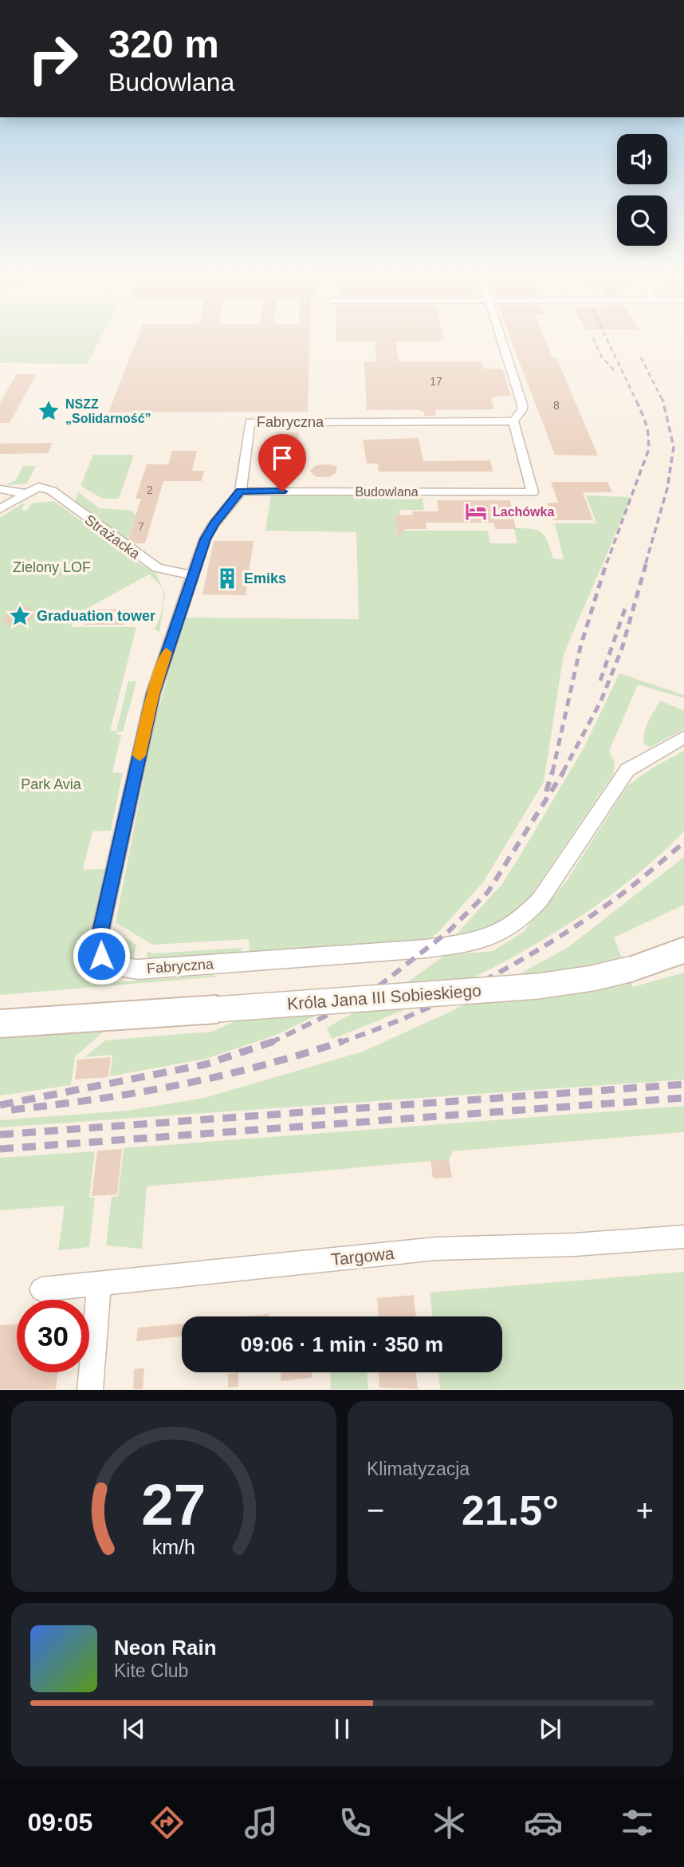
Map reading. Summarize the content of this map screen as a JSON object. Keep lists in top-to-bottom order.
{
  "streets": {
    "main road": ["Króla Jana III Sobieskiego"],
    "street": [
      "Fabryczna",
      "Budowlana",
      "Strażacka",
      "Targowa"
    ]
  },
  "crossings": [
    ["Fabryczna", "Budowlana"],
    ["Fabryczna", "Strażacka"]
  ],
  "parks": ["Zielony LOF", "Park Avia"],
  "places": {
    "place": ["NSZZ „Solidarność”", "Graduation tower"],
    "hotel": ["Lachówka"],
    "building": ["Emiks"]
  },
  "house_numbers": [
    "17",
    "8",
    "2",
    "7"
  ],
  "page": {
    "turn": ["320 m", "Budowlana"],
    "limit": "30",
    "trip": "09:06 · 1 min · 350 m",
    "tile": "Klimatyzacja",
    "heat": ["−", "21.5°", "+"],
    "song": ["Neon Rain", "Kite Club"],
    "tabs": "09:05",
    "gauge": ["27", "km/h"]
  }
}
